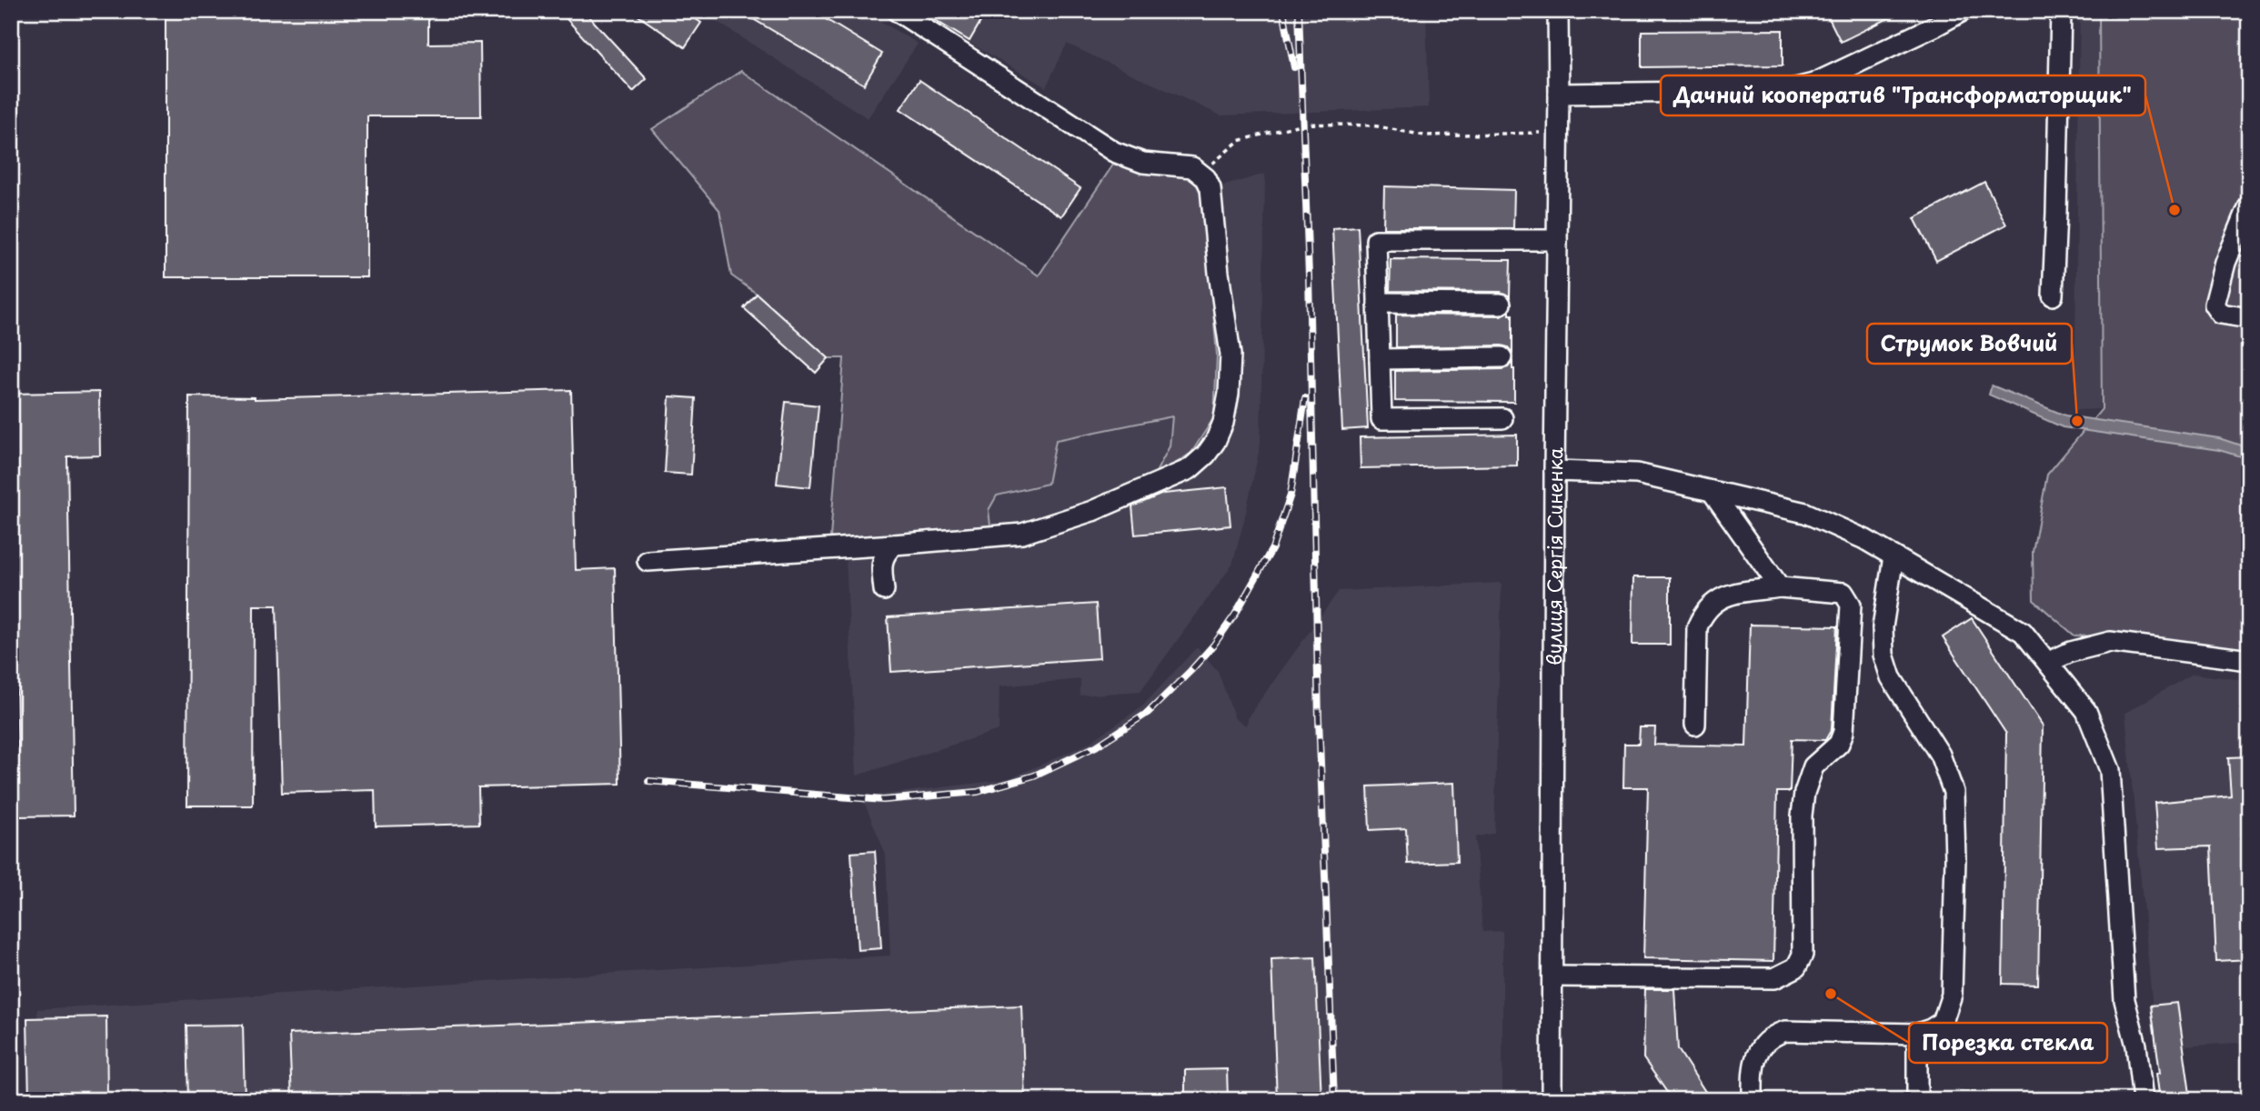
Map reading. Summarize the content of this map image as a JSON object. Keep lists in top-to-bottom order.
{
  "streets": {
    "street": ["вулиця Сергія Синенка"]
  },
  "places": ["Дачний кооператив \"Трансформаторщик\"", "Струмок Вовчий", "Порезка стекла"]
}
